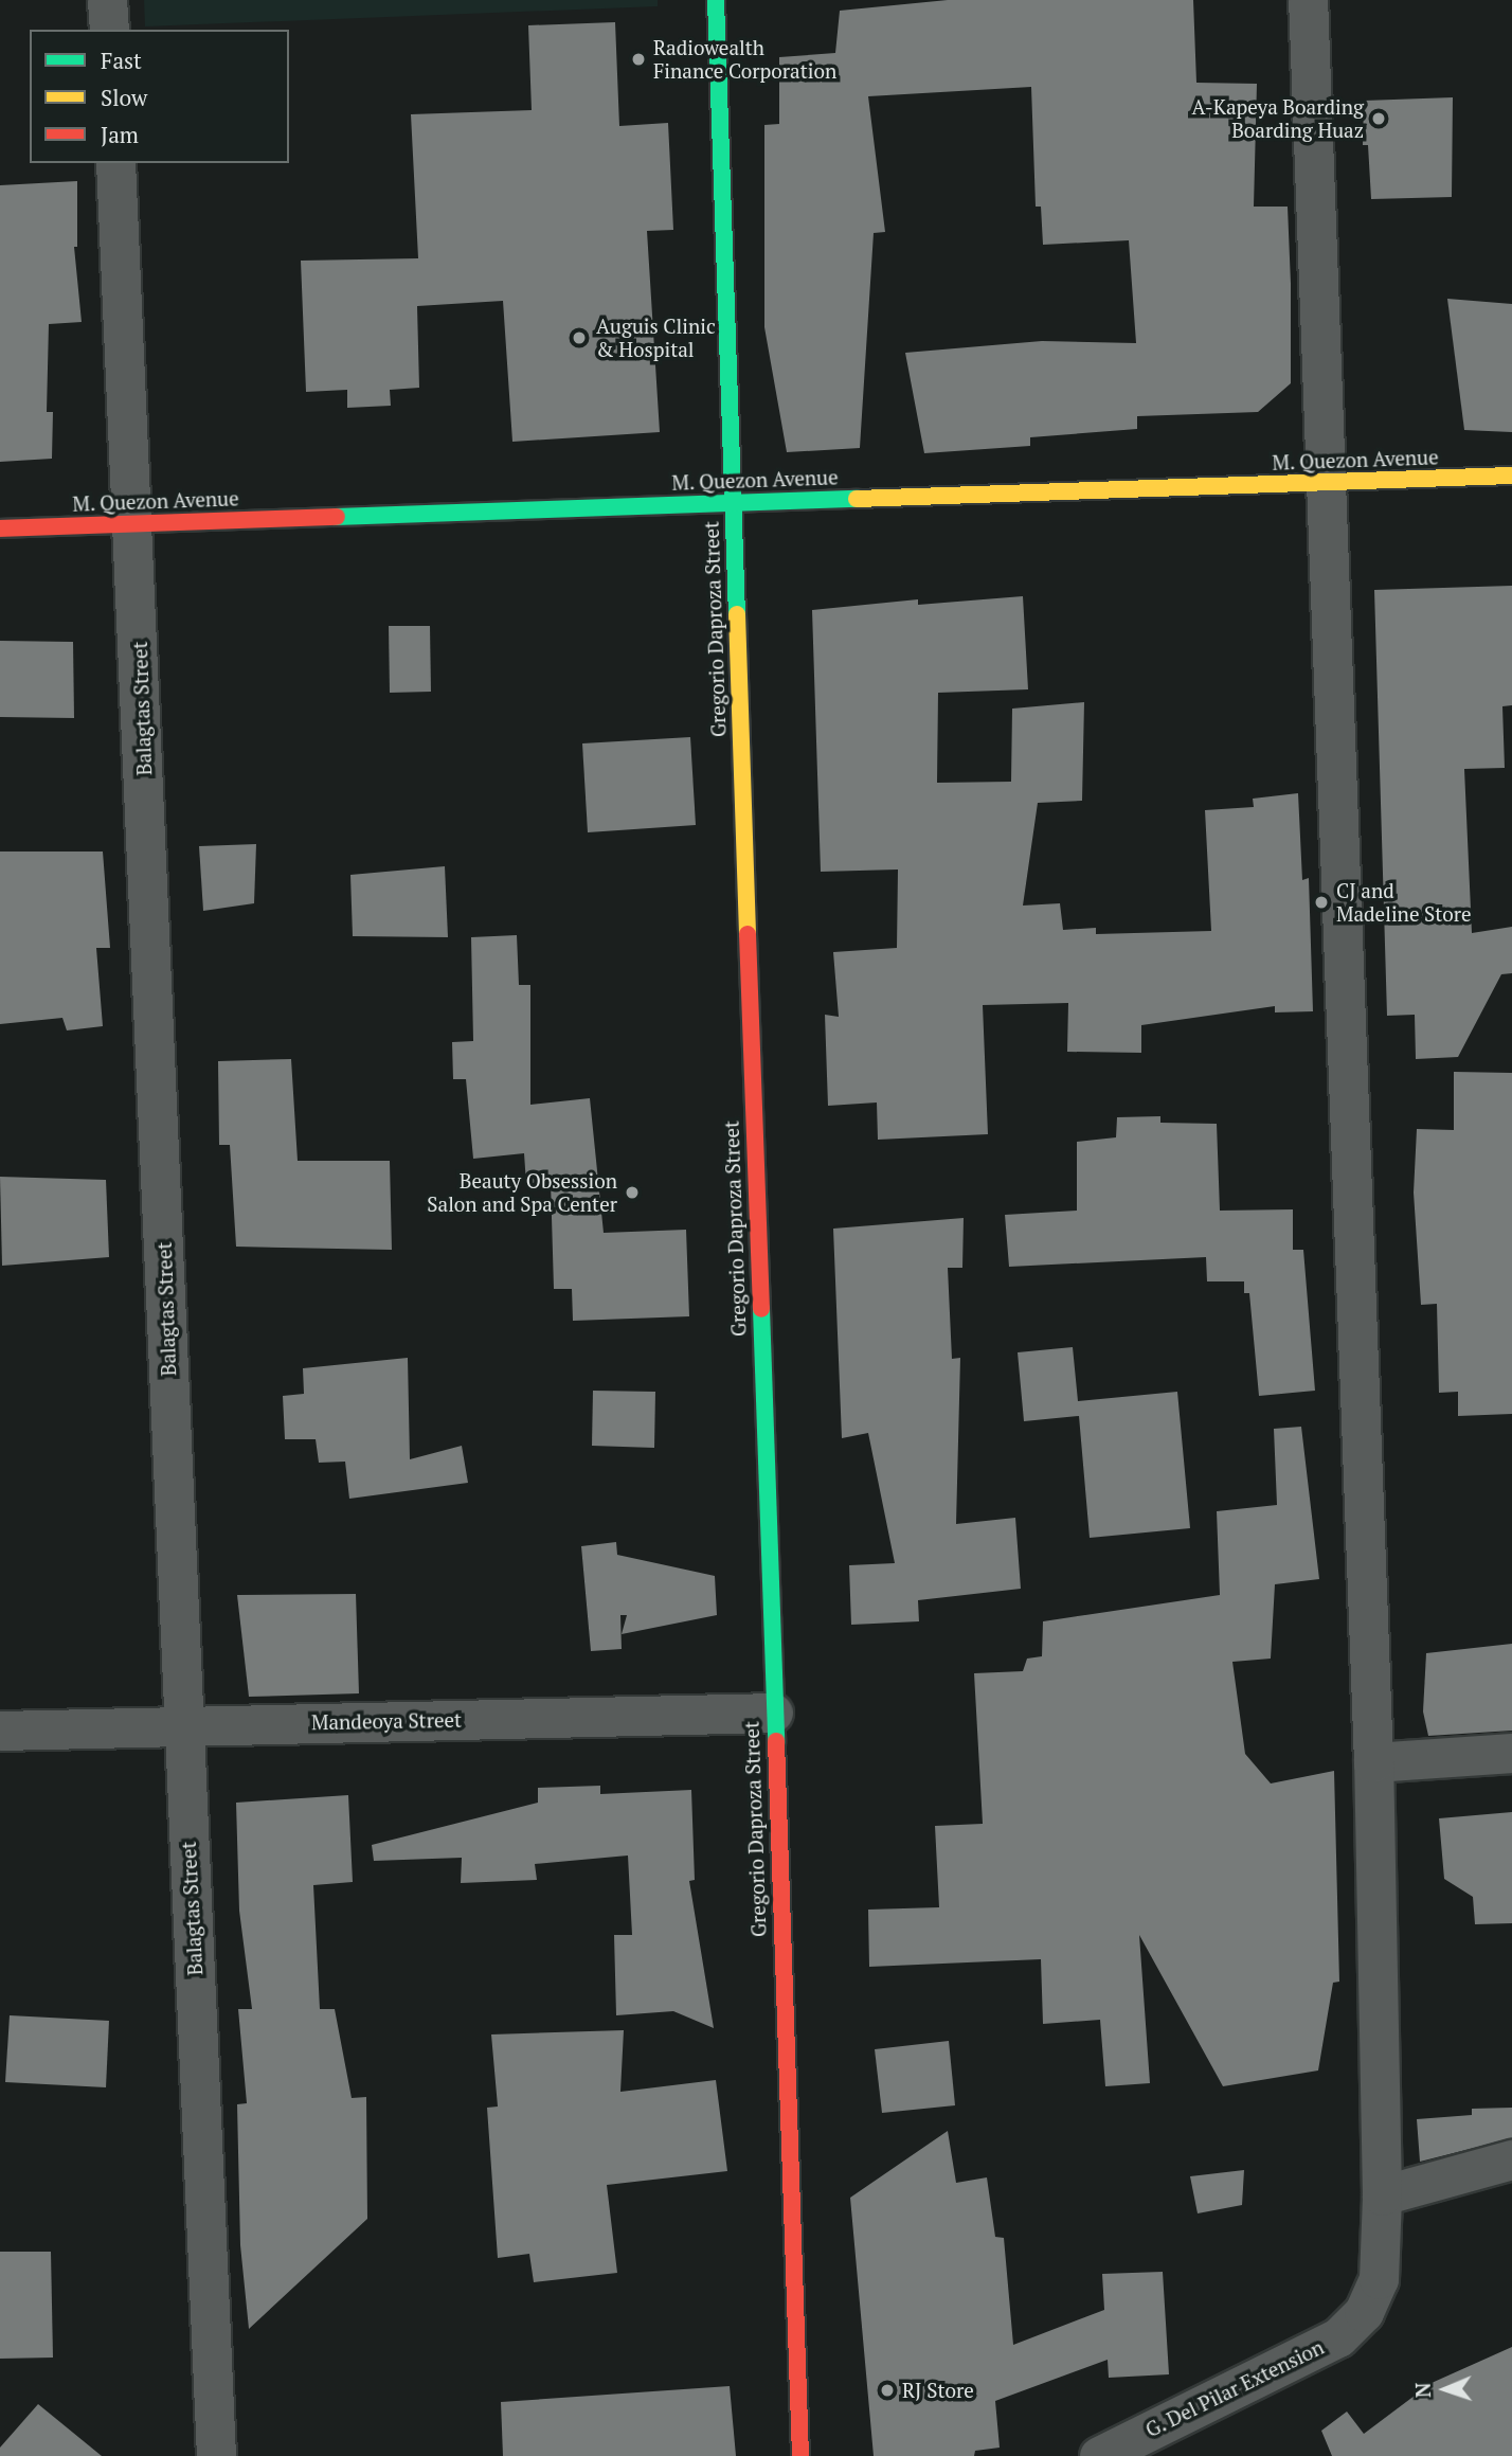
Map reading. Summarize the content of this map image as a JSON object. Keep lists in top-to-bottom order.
{
  "streets": {
    "street": [
      "M. Quezon Avenue",
      "Gregorio Daproza Street",
      "Balagtas Street",
      "Mandeoya Street",
      "G. Del Pilar Extension"
    ]
  },
  "crossings": [
    ["M. Quezon Avenue", "Gregorio Daproza Street"],
    ["M. Quezon Avenue", "Balagtas Street"],
    ["Gregorio Daproza Street", "Mandeoya Street"],
    ["Balagtas Street", "Mandeoya Street"]
  ],
  "places": [
    "Radiowealth Finance Corporation",
    "A-Kapeya Boarding Boarding Huaz",
    "Auguis Clinic & Hospital",
    "CJ and Madeline Store",
    "Beauty Obsession Salon and Spa Center",
    "RJ Store"
  ],
  "legend": ["Fast", "Slow", "Jam"],
  "north": "left"
}
